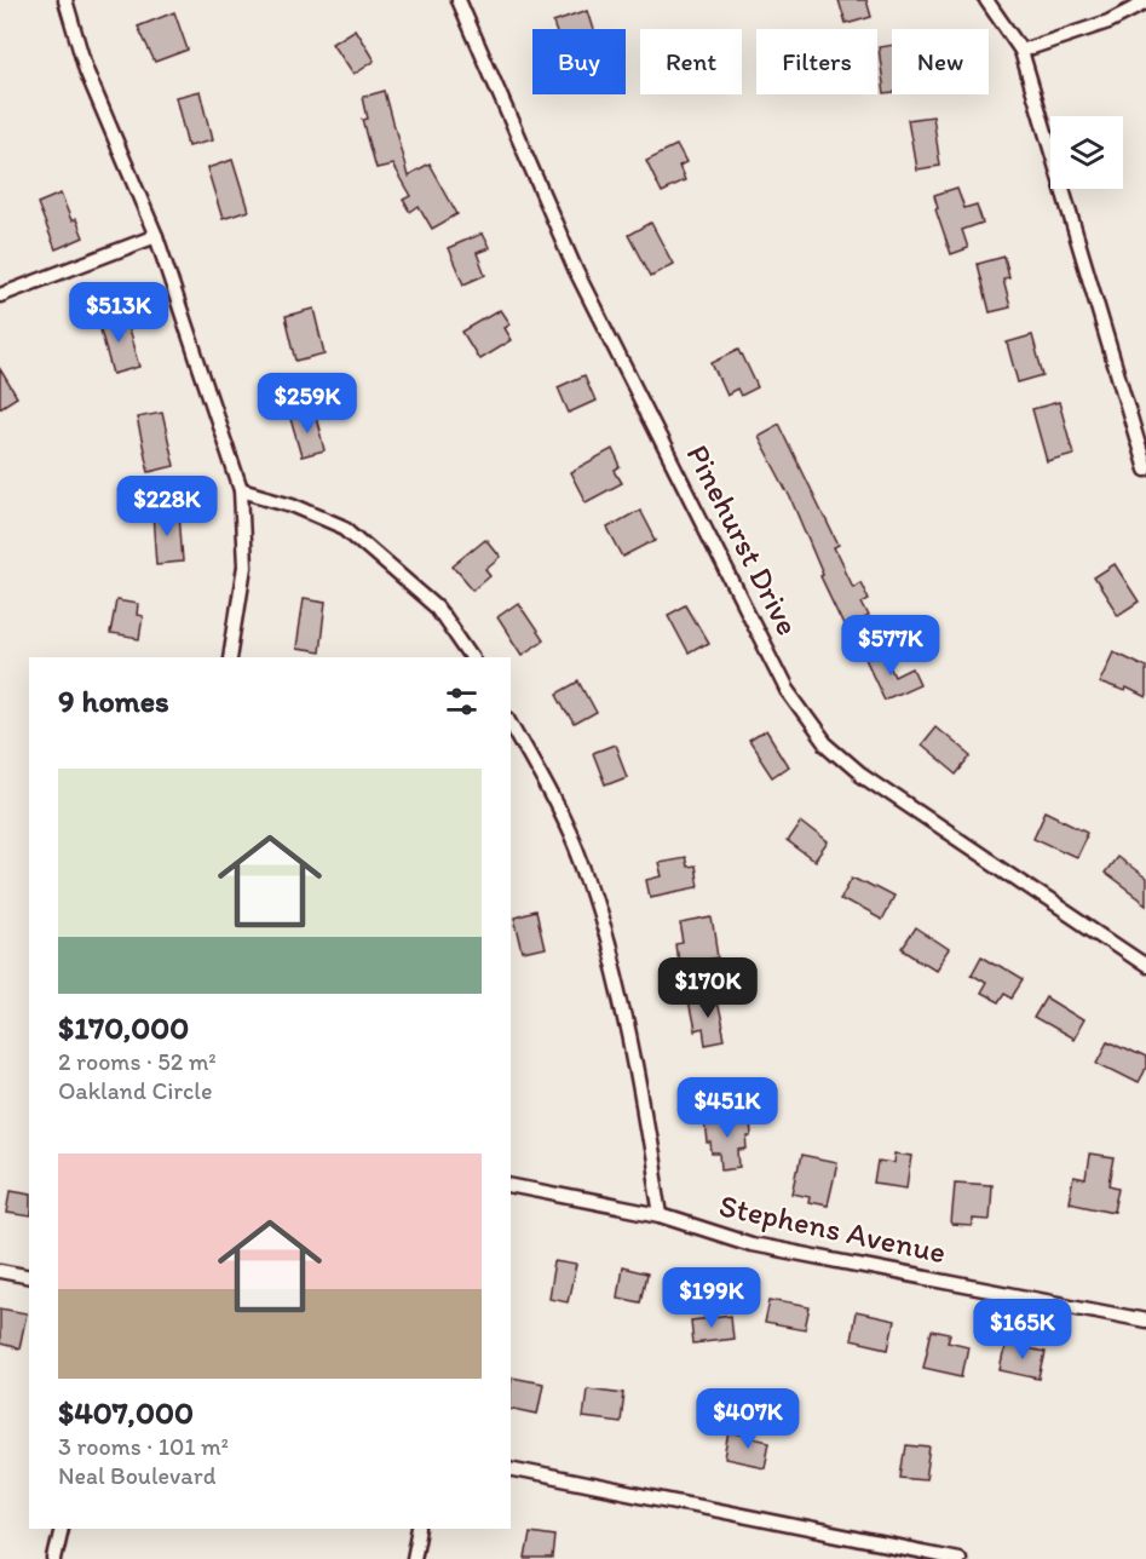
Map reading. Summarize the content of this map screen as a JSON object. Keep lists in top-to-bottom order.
{
  "streets": {
    "street": ["Pinehurst Drive", "Stephens Avenue"]
  },
  "page": {
    "chip": [
      "Buy",
      "Rent",
      "Filters",
      "New"
    ],
    "price": [
      "$513K",
      "$259K",
      "$228K",
      "$577K",
      "$170K",
      "$451K",
      "$199K",
      "$165K",
      "$407K"
    ],
    "heading": "9 homes",
    "list": [
      {
        "name": "$170,000",
        "note": "2 rooms · 52 m² · Oakland Circle"
      },
      {
        "name": "$407,000",
        "note": "3 rooms · 101 m² · Neal Boulevard"
      }
    ]
  }
}
